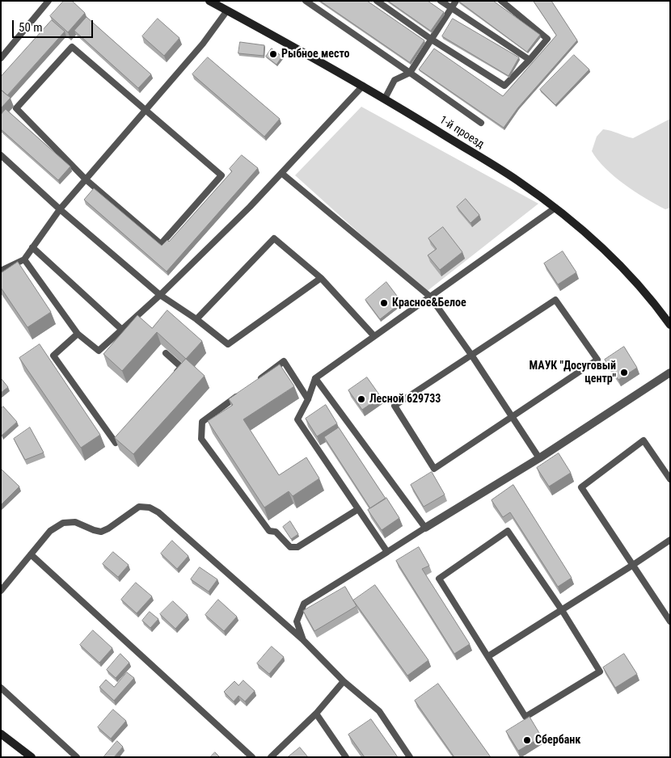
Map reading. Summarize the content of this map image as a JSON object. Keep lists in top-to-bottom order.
{
  "streets": {
    "street": ["1-й проезд"]
  },
  "places": [
    "Рыбное место",
    "Красное&Белое",
    "МАУК \"Досуговый центр\"",
    "Лесной 629733",
    "Сбербанк"
  ],
  "scale_bar": "50 m"
}
